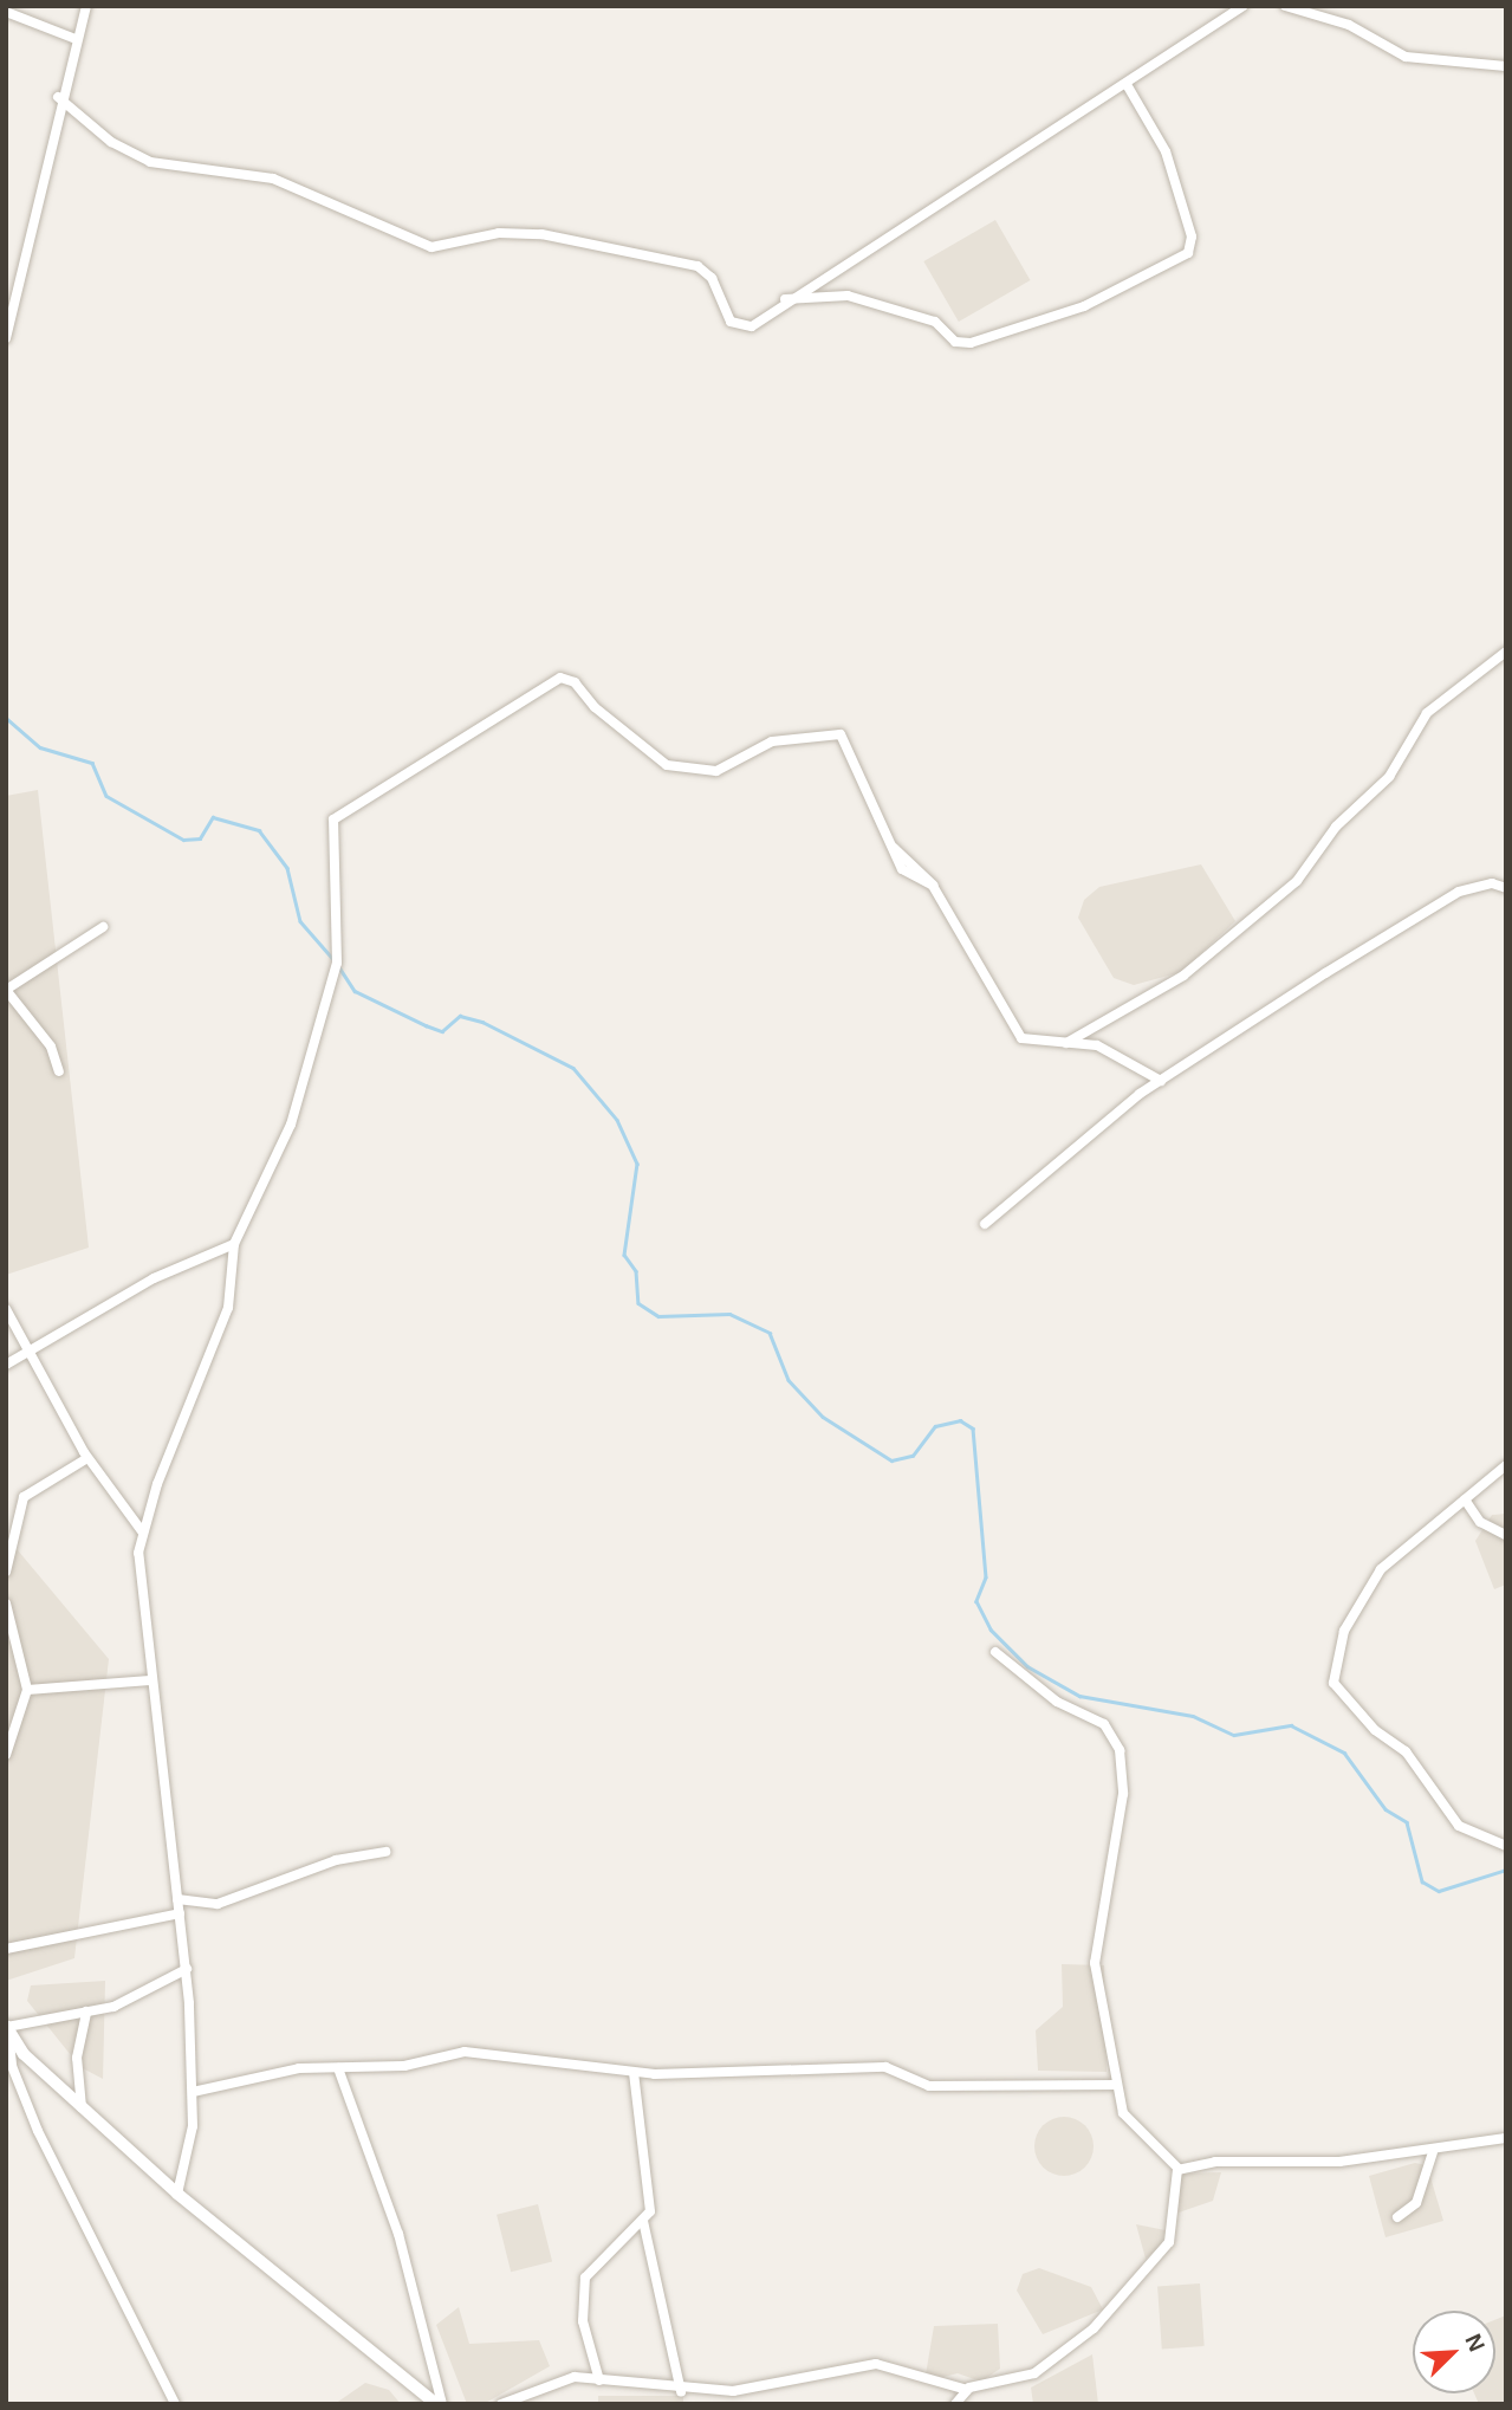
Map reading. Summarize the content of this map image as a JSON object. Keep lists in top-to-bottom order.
{
  "north": "top right"
}
